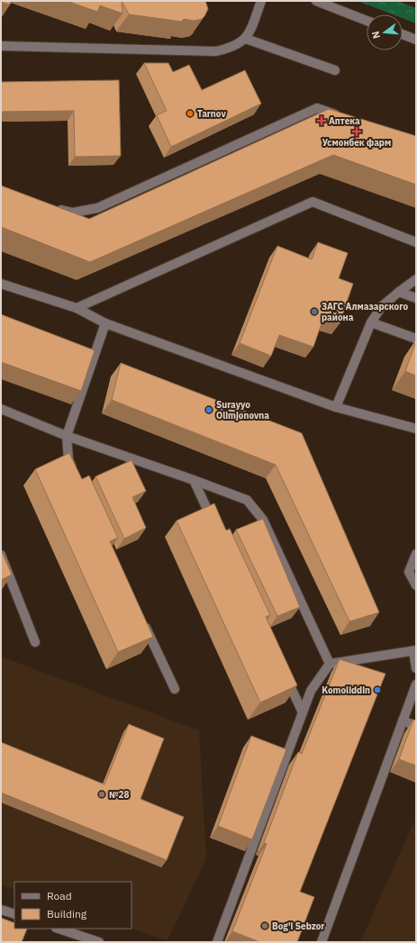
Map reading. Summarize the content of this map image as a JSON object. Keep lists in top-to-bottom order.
{
  "places": {
    "other": [
      "Tarnov",
      "ЗАГС Алмазарского района",
      "Surayyo Olimjonovna",
      "Komoliddin",
      "№28",
      "Bog'i Sebzor"
    ],
    "health": ["Аптека", "Усмонбек фарм"]
  },
  "legend": ["Road", "Building"],
  "north": "left"
}
